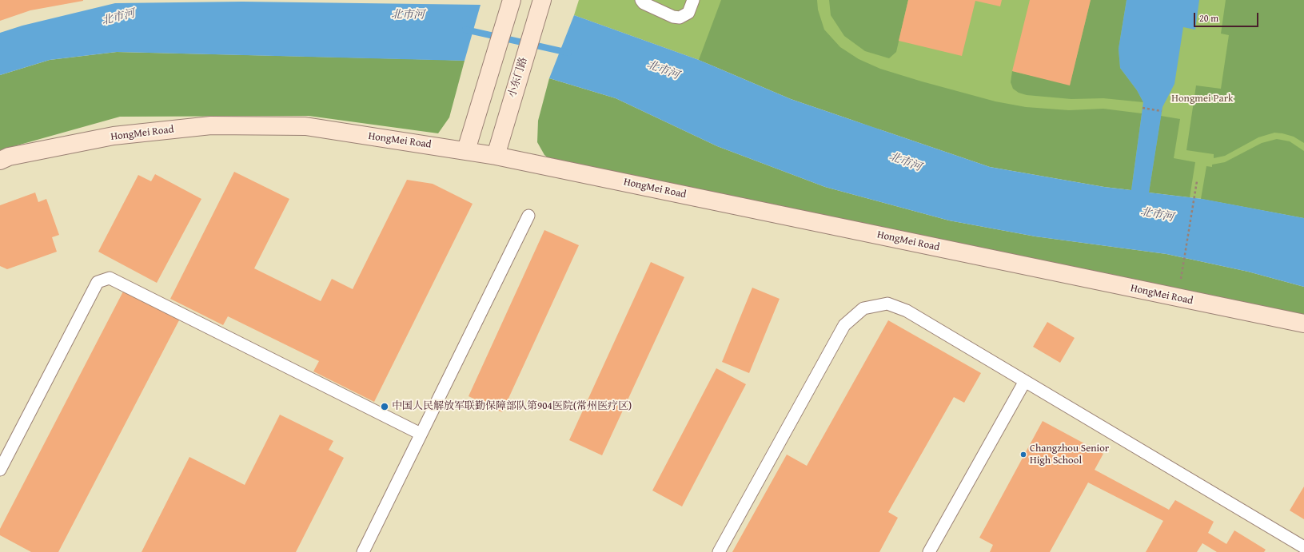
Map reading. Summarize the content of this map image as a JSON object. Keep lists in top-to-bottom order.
{
  "streets": {
    "street": ["小东门路", "HongMei Road"]
  },
  "crossings": [
    ["小东门路", "HongMei Road"]
  ],
  "water": ["北市河"],
  "parks": ["Hongmei Park"],
  "places": ["中国人民解放军联勤保障部队第904医院(常州医疗区)", "Changzhou Senior High School"],
  "scale_bar": "20 m"
}
